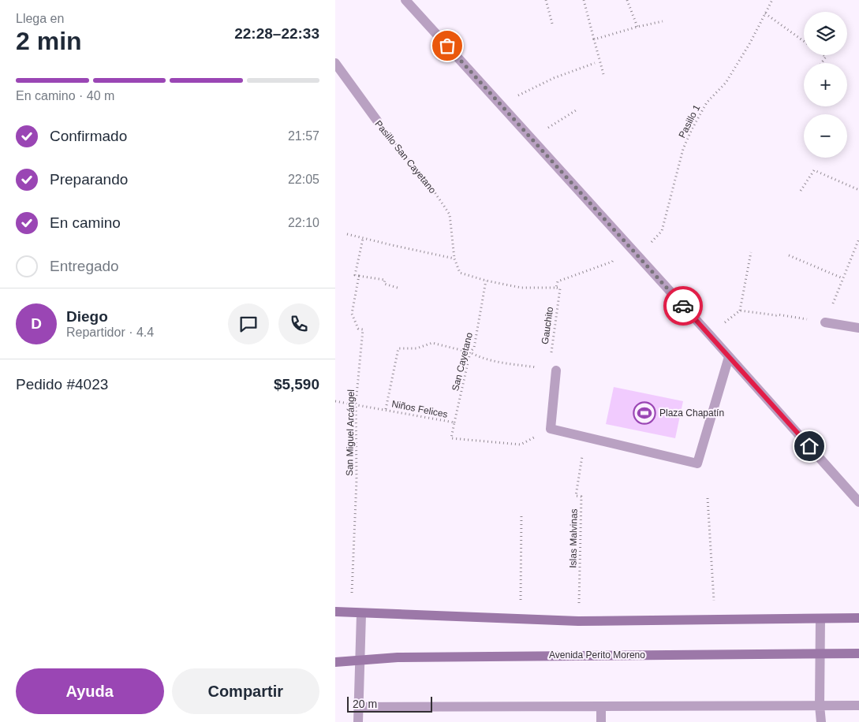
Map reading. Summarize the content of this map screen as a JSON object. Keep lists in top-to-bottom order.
{
  "streets": {
    "main road": ["Avenida Perito Moreno"],
    "street": ["Pasillo San Cayetano"],
    "path": [
      "Pasillo 1",
      "Gauchito",
      "San Cayetano",
      "Niños Felices",
      "San Miguel Arcángel",
      "Islas Malvinas"
    ]
  },
  "crossings": [
    ["San Cayetano", "Niños Felices"],
    ["Niños Felices", "San Miguel Arcángel"]
  ],
  "places": {
    "sports": ["Plaza Chapatín"]
  },
  "scale_bar": "20 m",
  "page": {
    "heading": ["2 min", "Llega en", "22:28–22:33"],
    "panel": [
      "Diego",
      "Repartidor · 4.4",
      "Pedido #4023",
      "$5,590"
    ],
    "map_buttons": ["+", "−"],
    "bar": "En camino · 40 m",
    "list": [
      ["Confirmado", "21:57"],
      ["Preparando", "22:05"],
      ["En camino", "22:10"],
      "Entregado"
    ],
    "round": "D",
    "buttons": ["Ayuda", "Compartir"],
    "scale": "20 m"
  }
}
